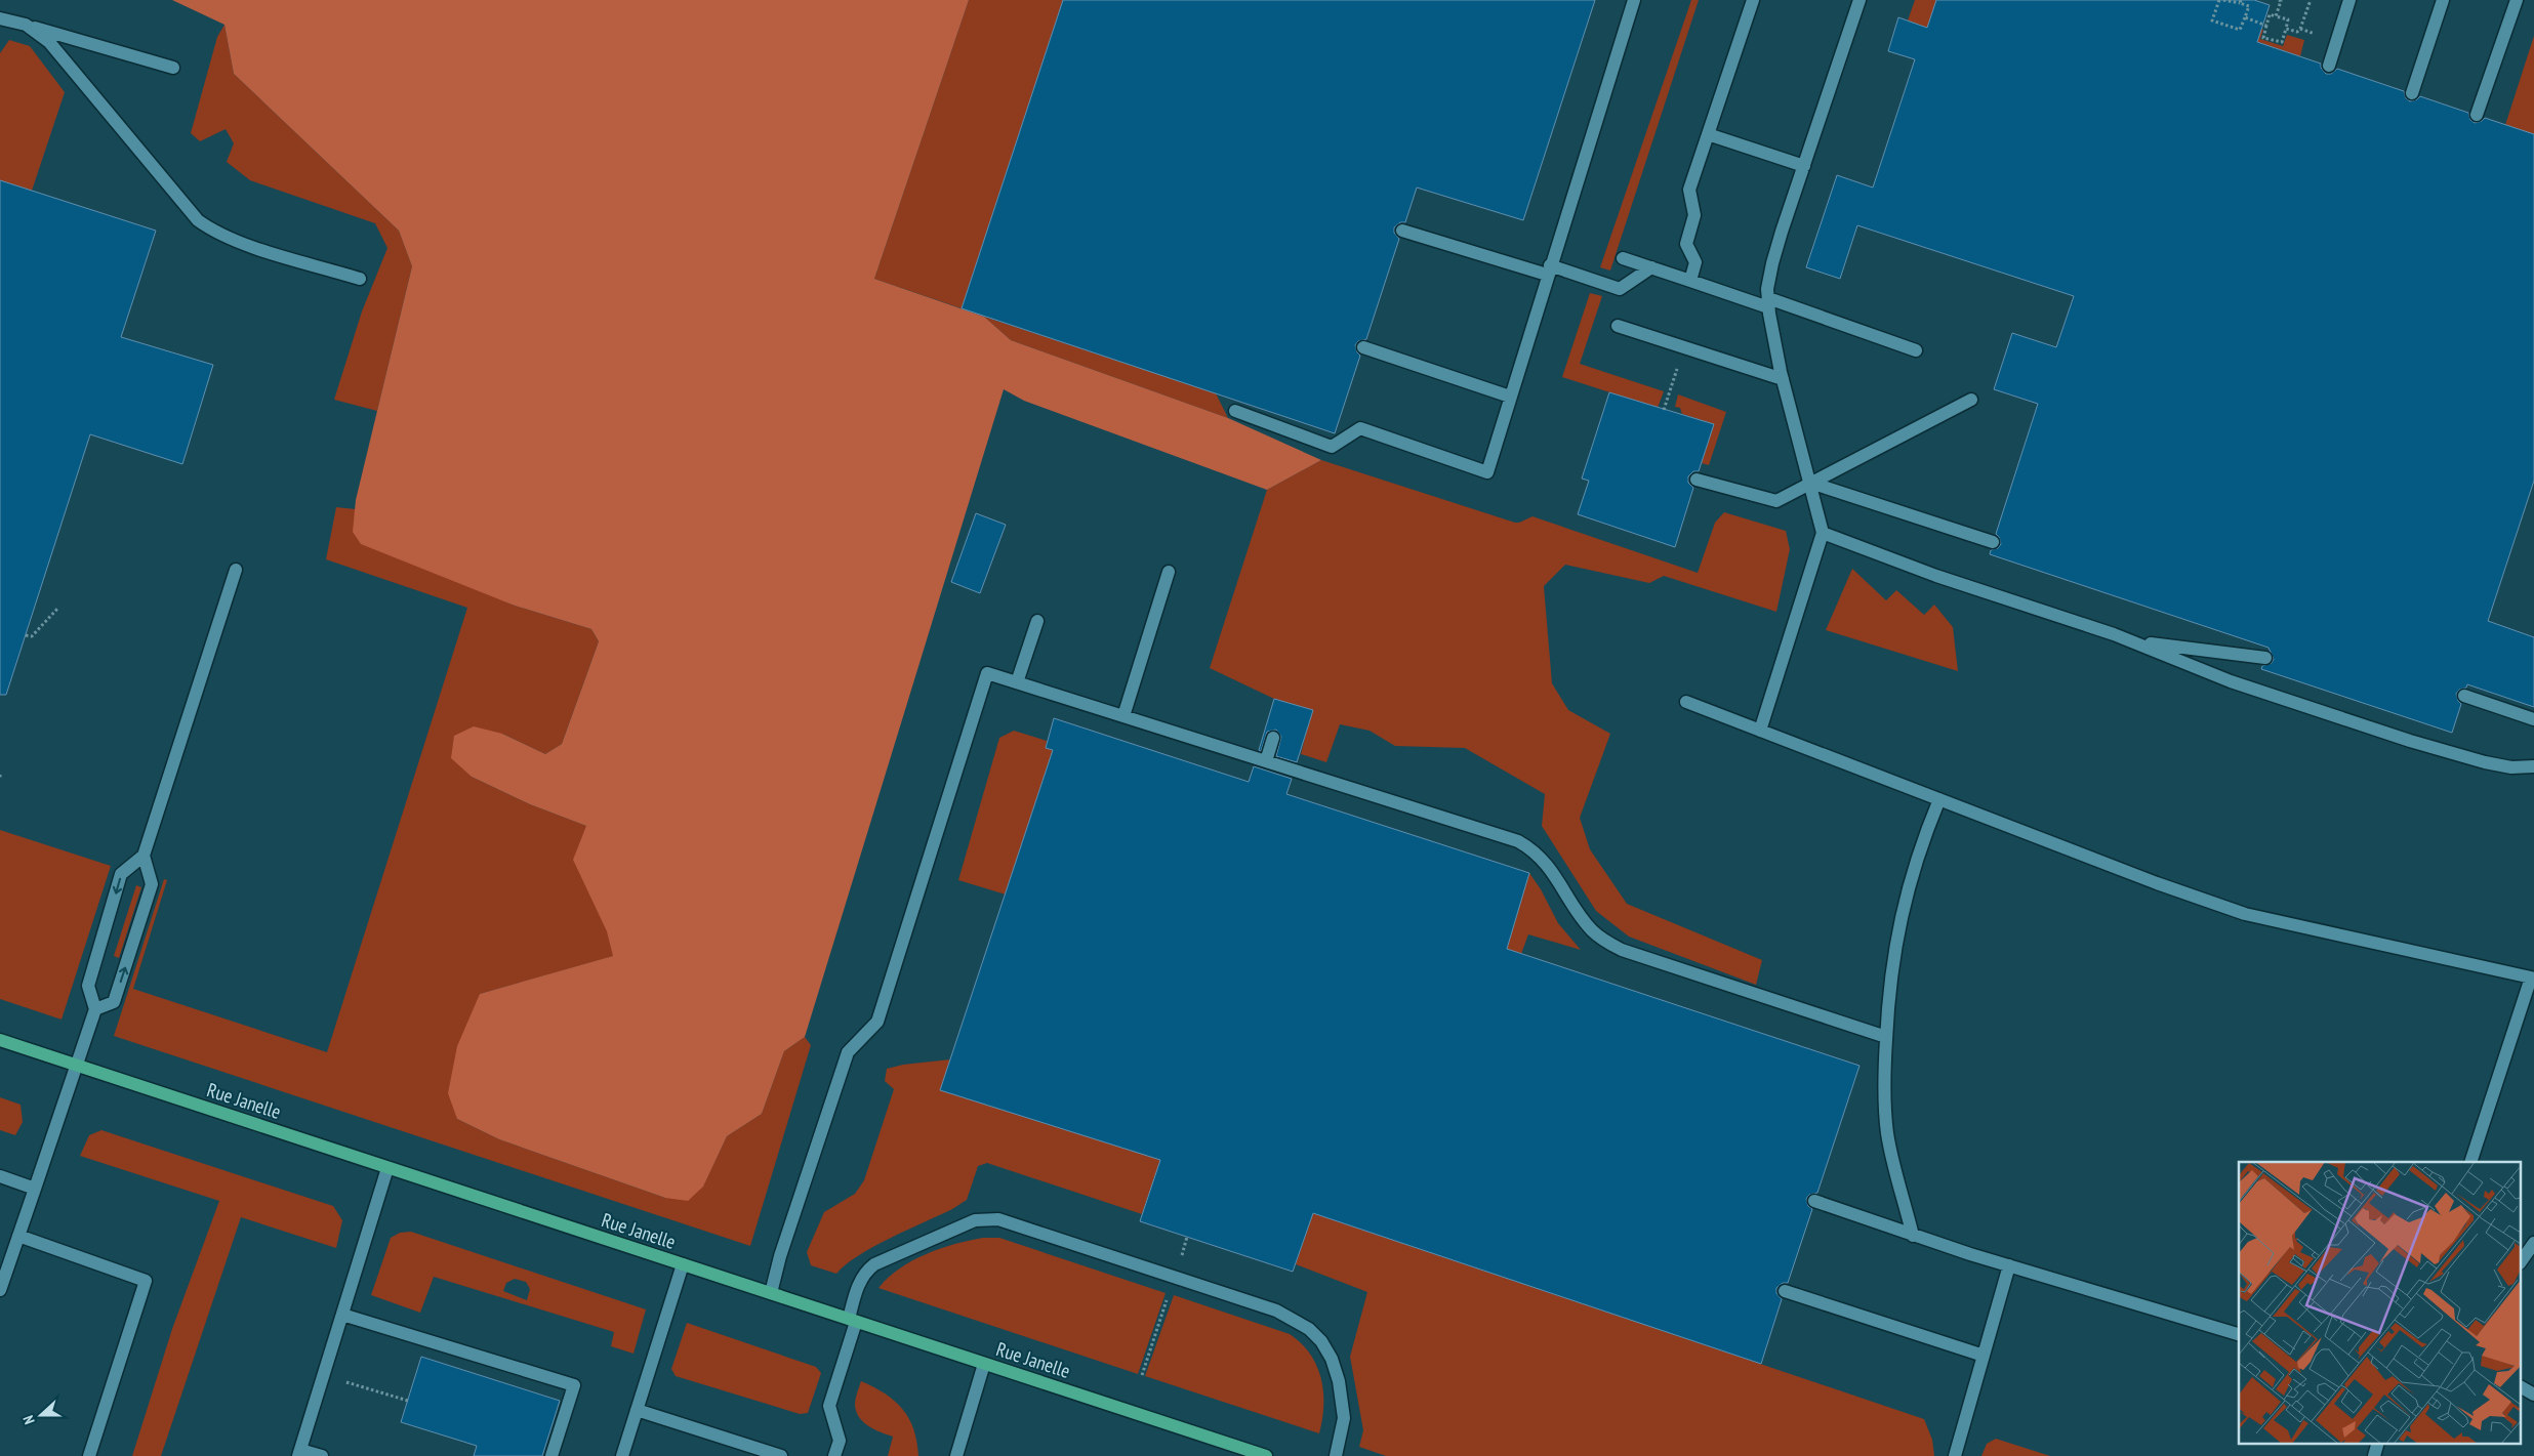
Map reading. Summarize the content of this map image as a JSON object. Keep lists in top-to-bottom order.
{
  "streets": {
    "main road": ["Rue Janelle"]
  },
  "north": "left"
}
